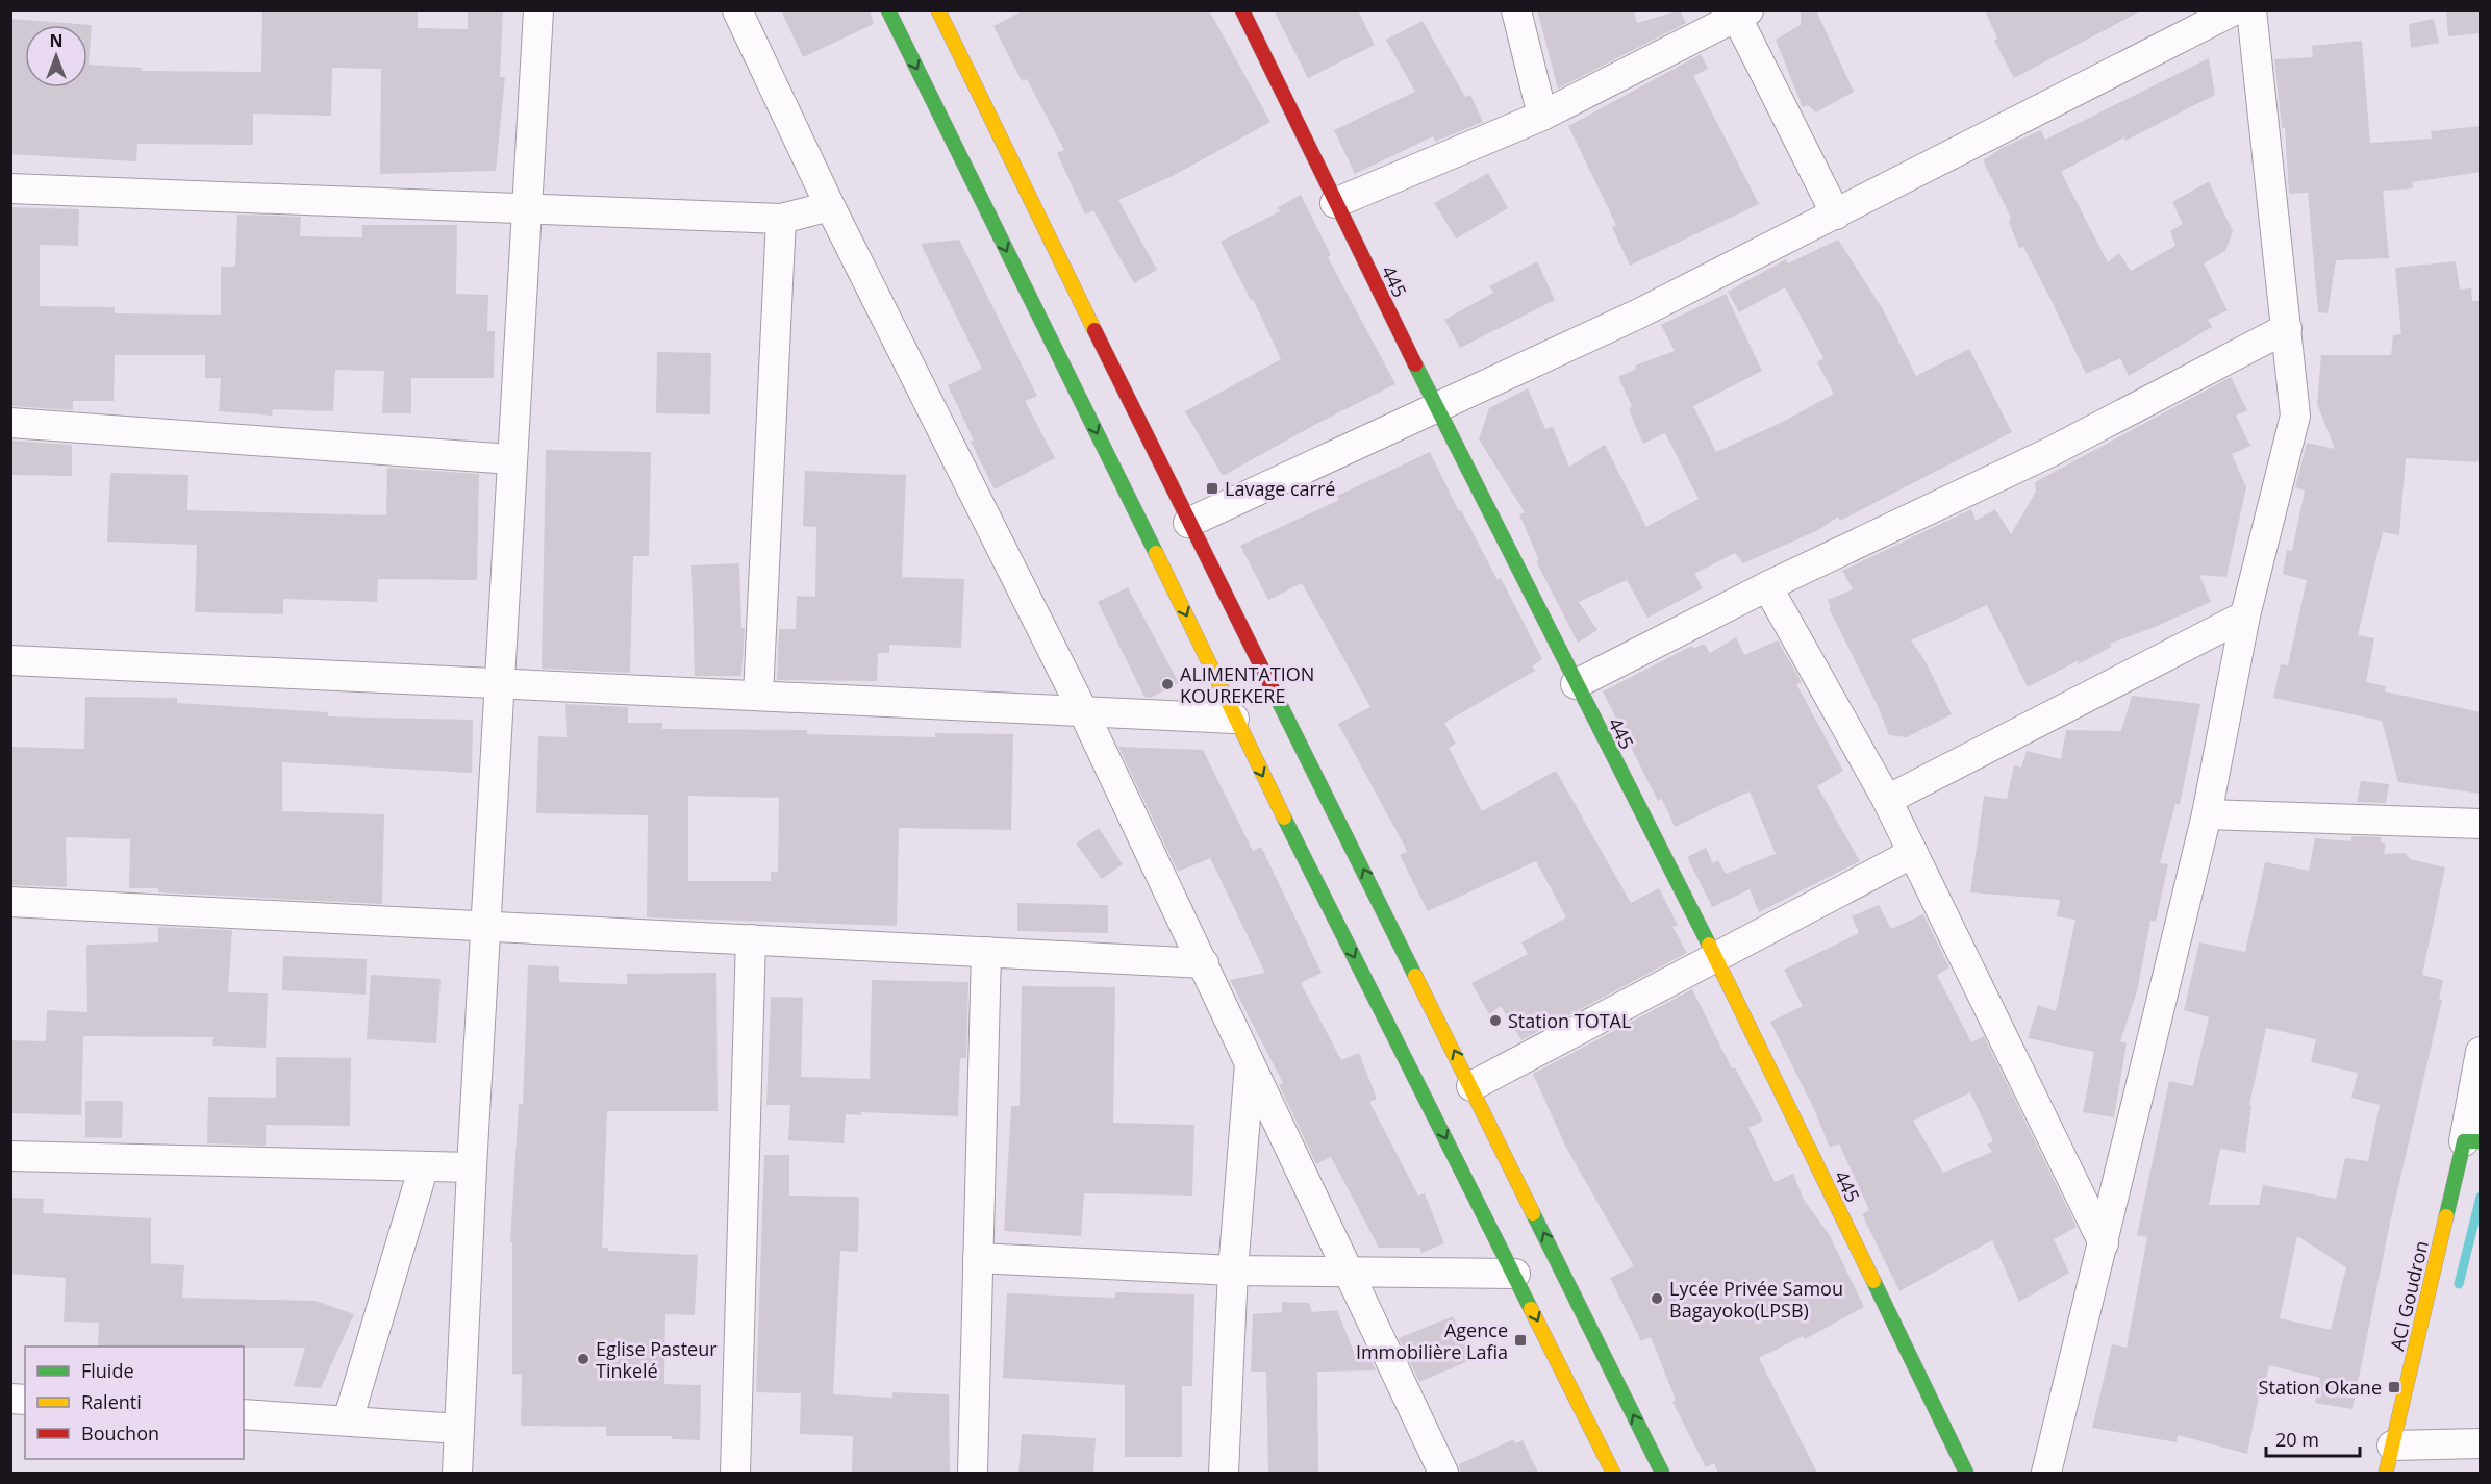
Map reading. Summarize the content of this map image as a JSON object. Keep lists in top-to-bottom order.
{
  "streets": {
    "main road": ["445", "ACI Goudron"]
  },
  "places": {
    "transit": ["Lavage carré", "Agence Immobilière Lafia", "Station Okane"],
    "other": [
      "ALIMENTATION KOUREKERE",
      "Station TOTAL",
      "Lycée Privée Samou Bagayoko(LPSB)",
      "Eglise Pasteur Tinkelé"
    ]
  },
  "legend": ["Fluide", "Ralenti", "Bouchon"],
  "scale_bar": "20 m",
  "north": "top"
}
